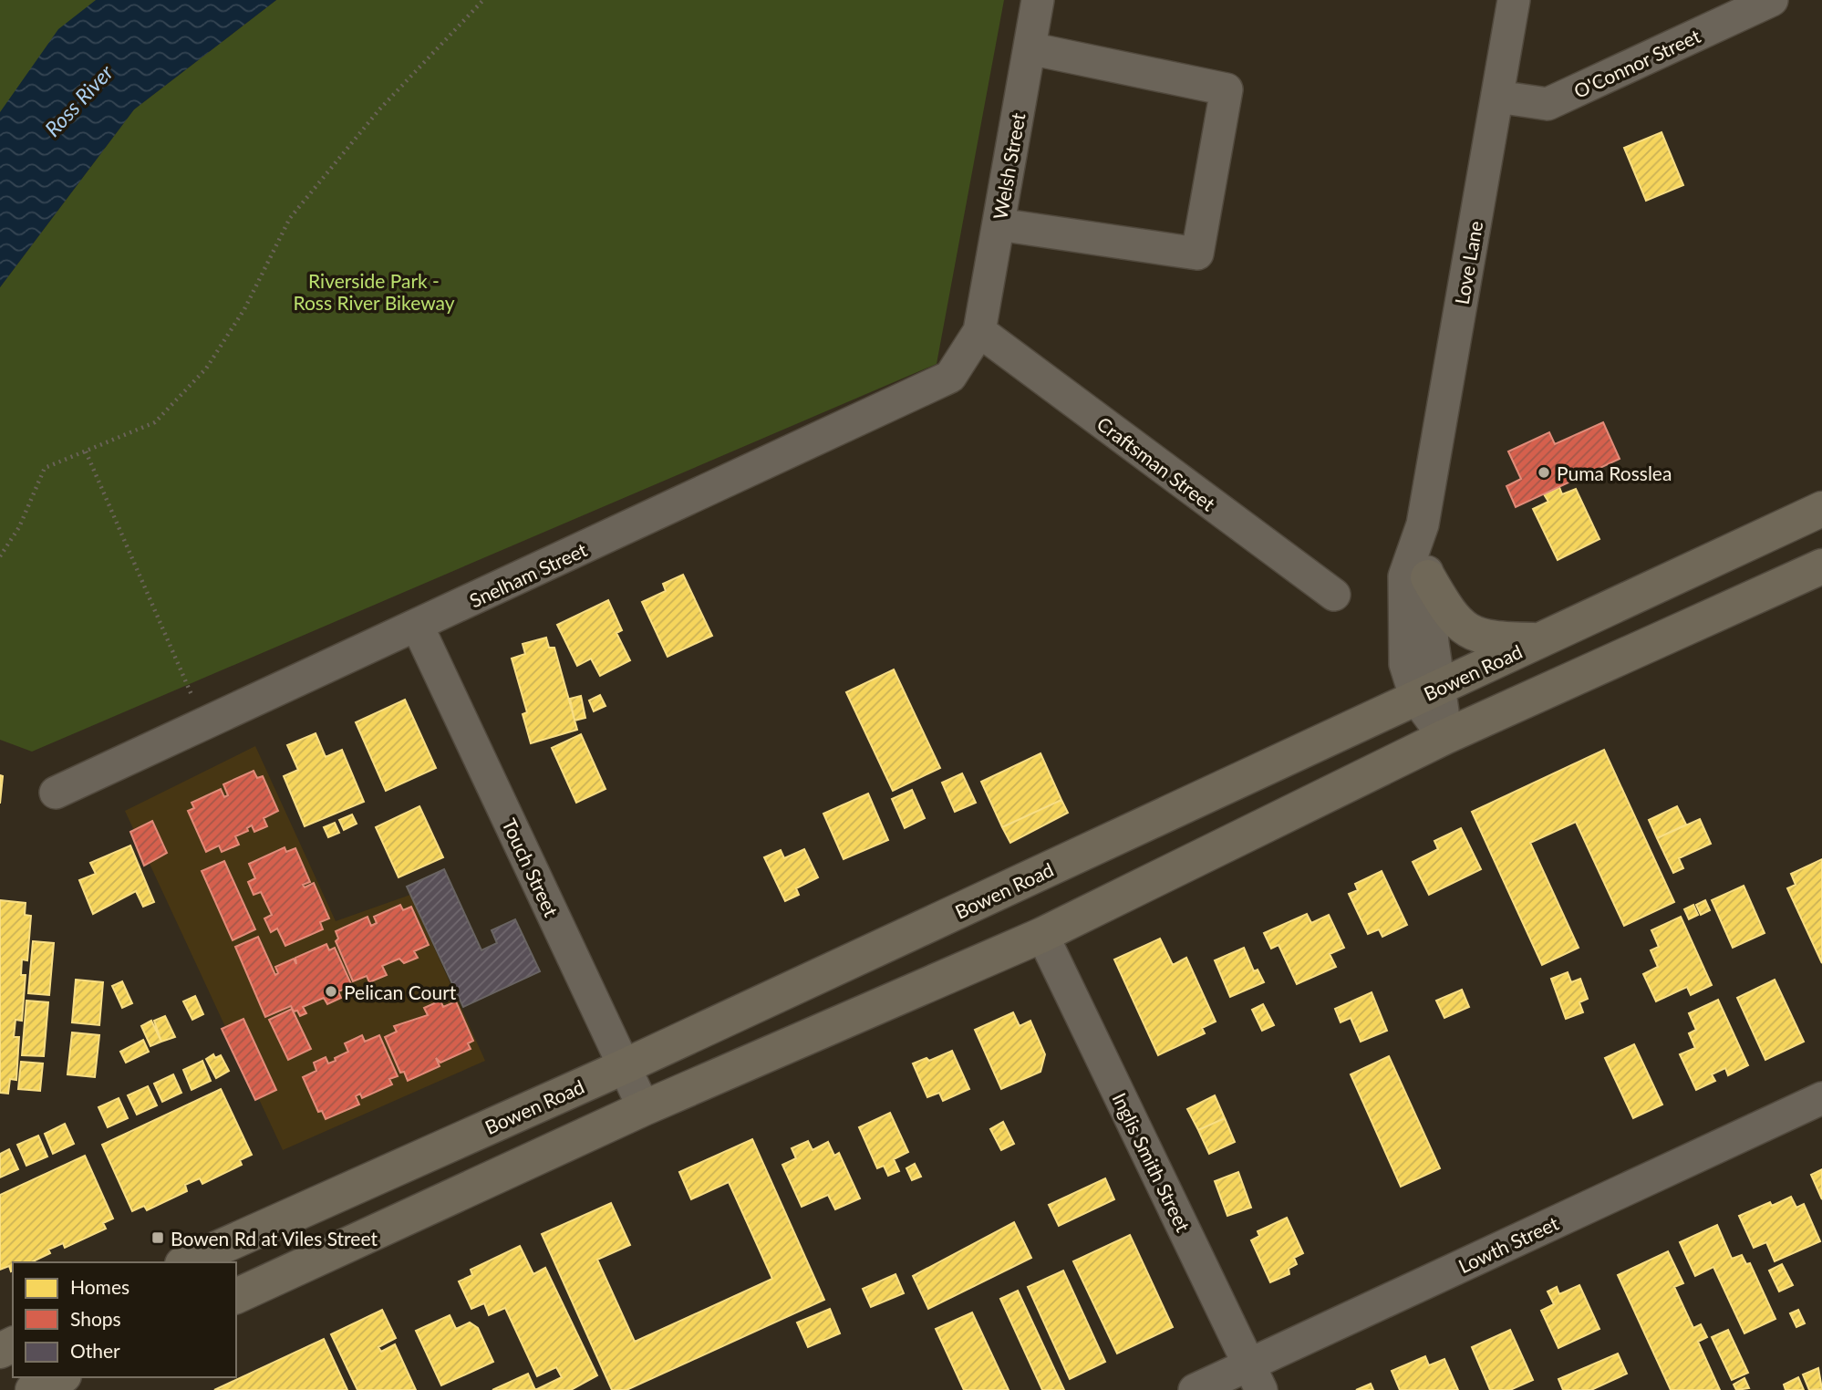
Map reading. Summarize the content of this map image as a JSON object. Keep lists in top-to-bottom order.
{
  "streets": {
    "main road": ["Bowen Road"],
    "street": [
      "O'Connor Street",
      "Welsh Street",
      "Love Lane",
      "Craftsman Street",
      "Snelham Street",
      "Touch Street",
      "Inglis Smith Street",
      "Lowth Street"
    ]
  },
  "crossings": [
    ["O'Connor Street", "Love Lane"],
    ["Welsh Street", "Craftsman Street"],
    ["Welsh Street", "Snelham Street"],
    ["Love Lane", "Bowen Road"],
    ["Craftsman Street", "Snelham Street"],
    ["Snelham Street", "Touch Street"],
    ["Bowen Road", "Touch Street"],
    ["Inglis Smith Street", "Lowth Street"]
  ],
  "water": ["Ross River"],
  "parks": ["Riverside Park - Ross River Bikeway"],
  "places": {
    "other": ["Puma Rosslea", "Pelican Court"],
    "transit": ["Bowen Rd at Viles Street"]
  },
  "legend": ["Homes", "Shops", "Other"]
}
